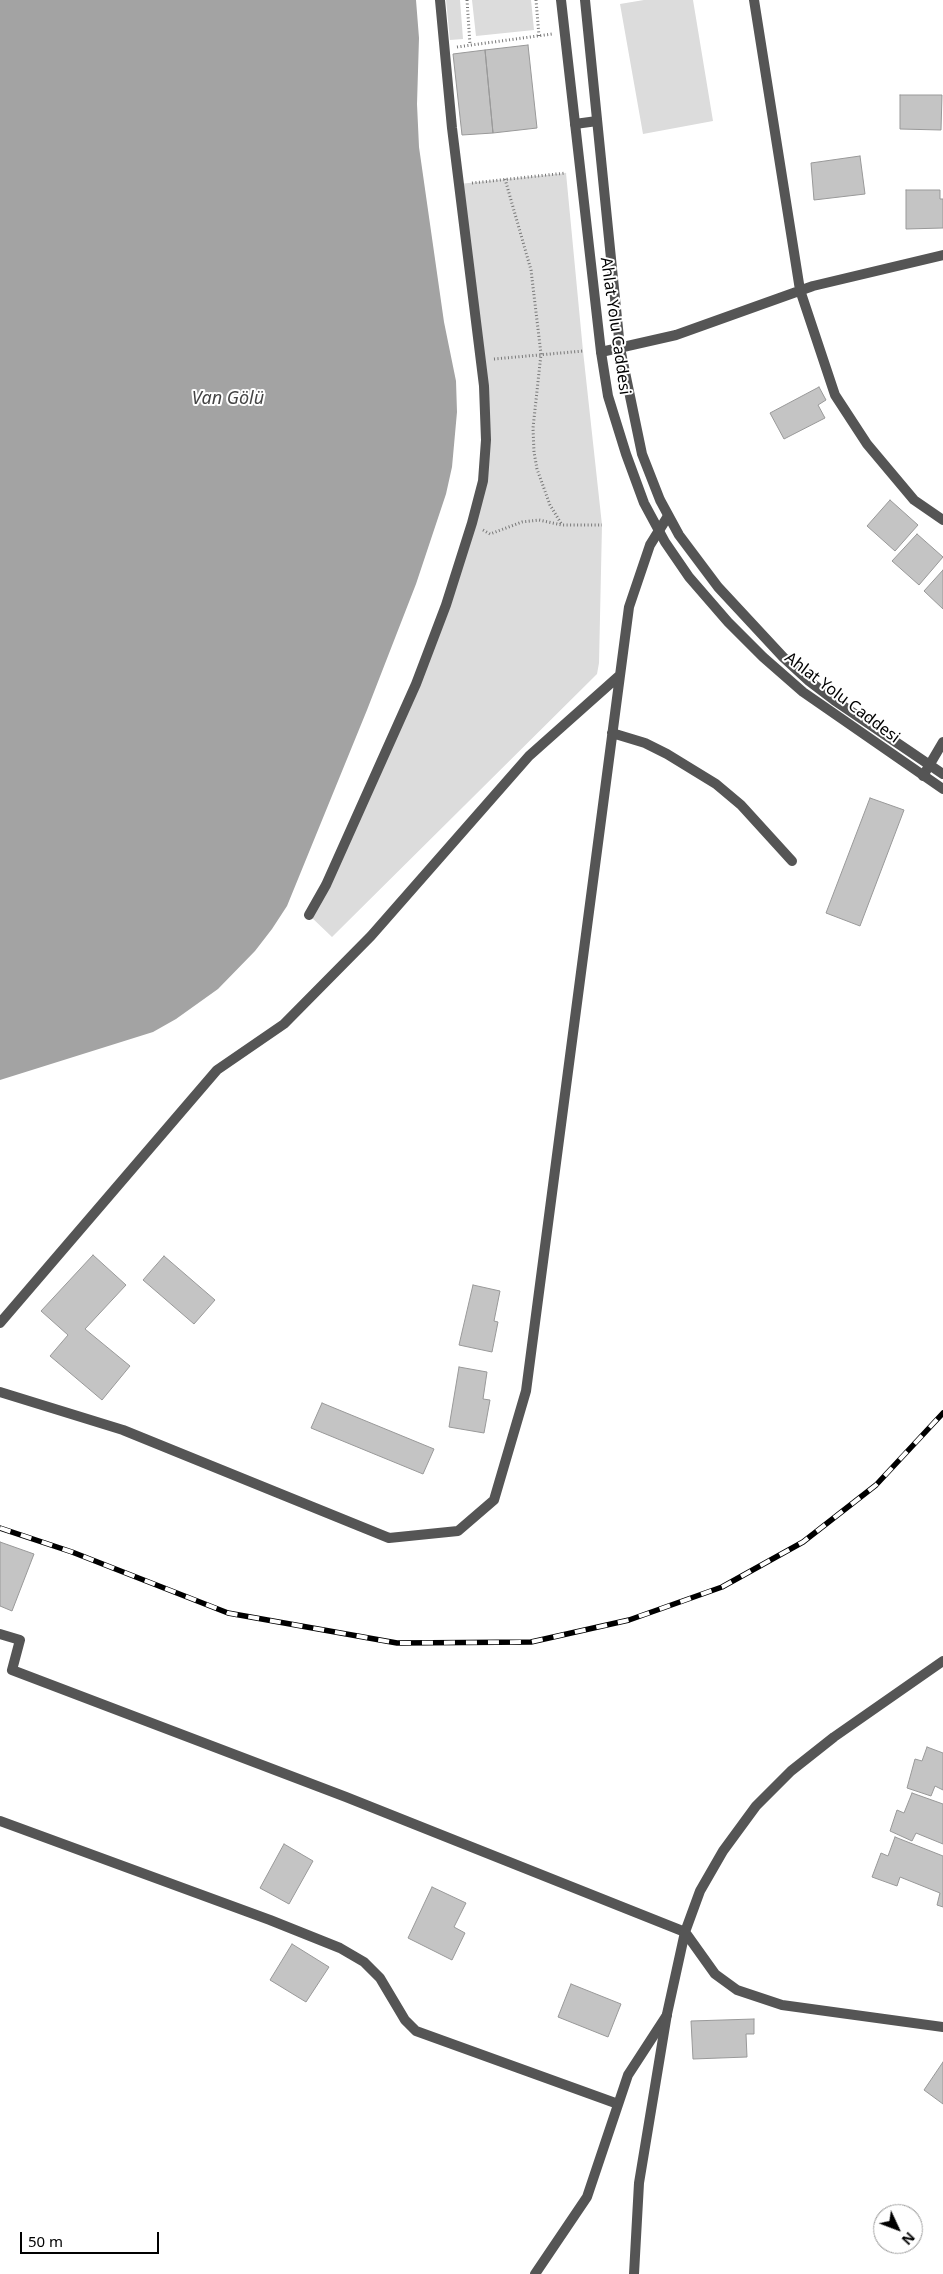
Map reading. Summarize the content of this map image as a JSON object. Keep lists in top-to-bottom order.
{
  "streets": {
    "street": ["Ahlat Yolu Caddesi"]
  },
  "water": ["Van Gölü"],
  "scale_bar": "50 m",
  "north": "bottom right"
}
